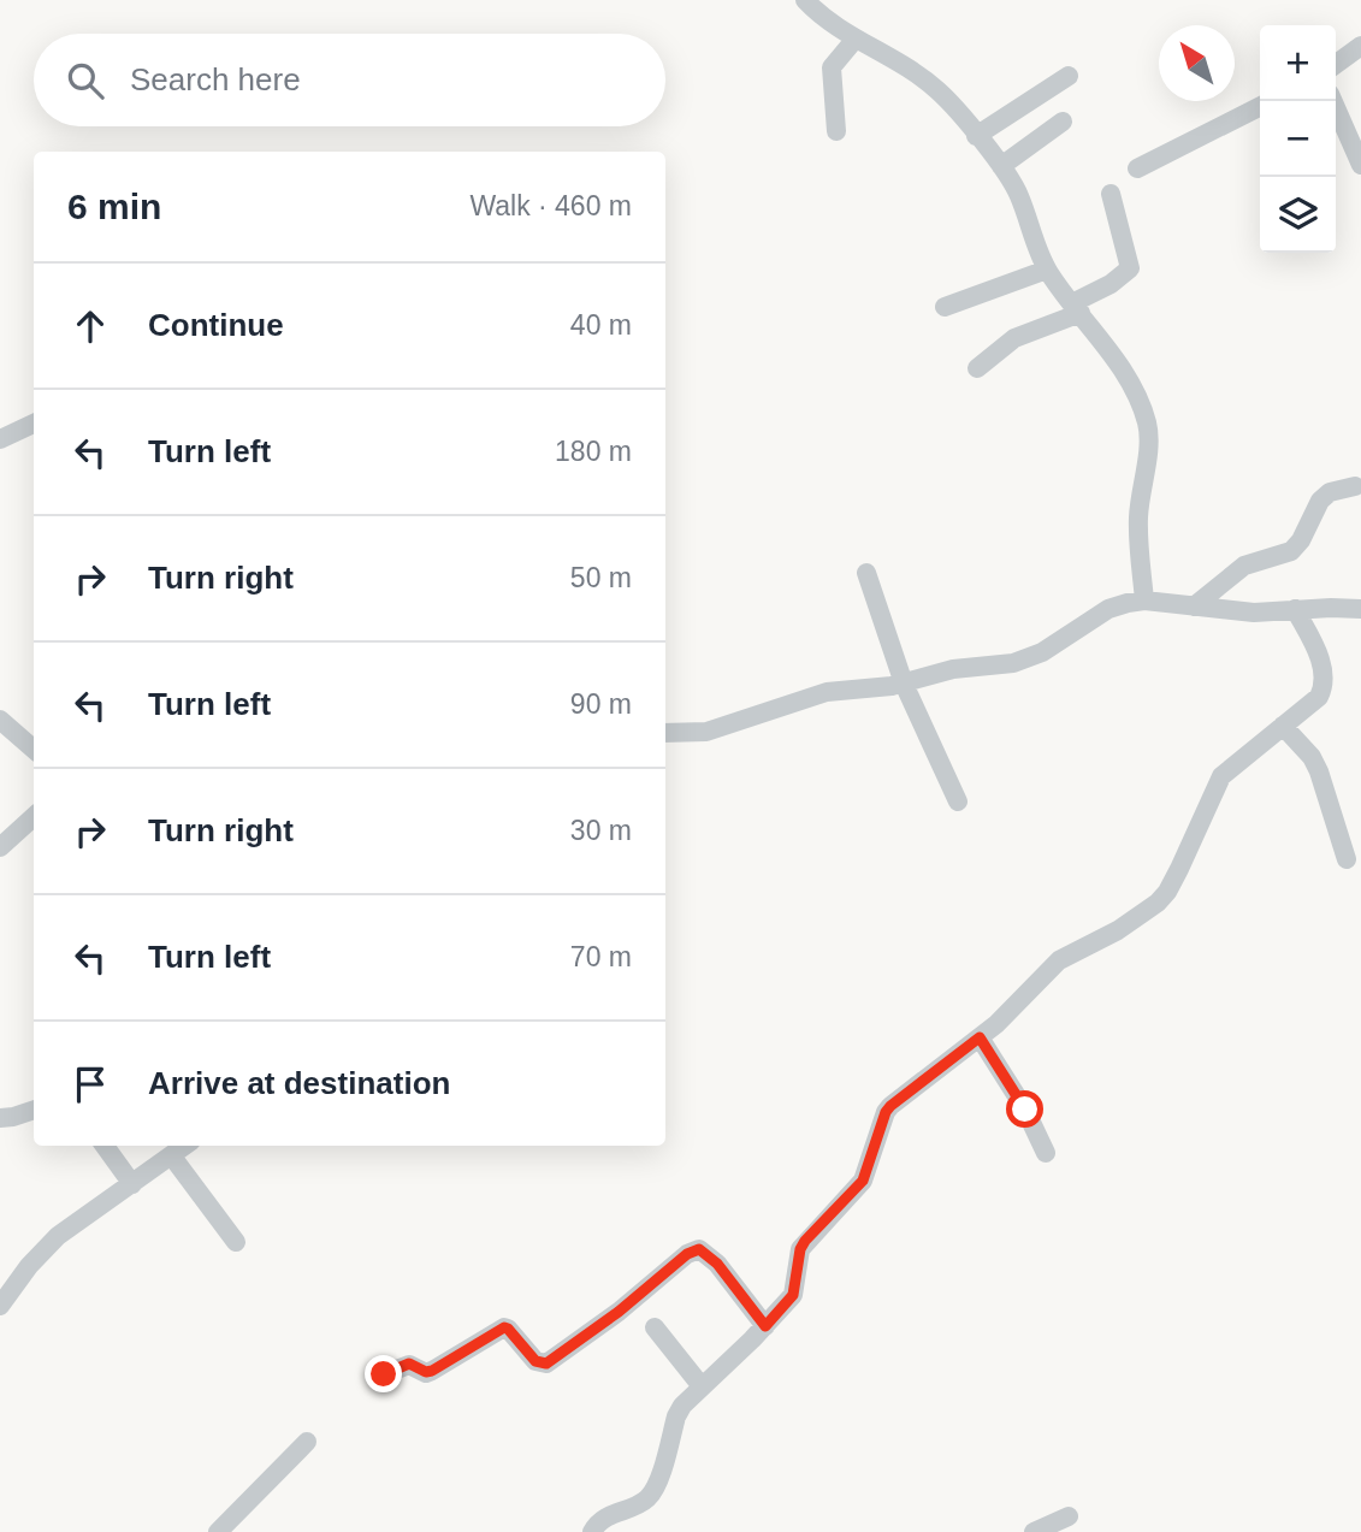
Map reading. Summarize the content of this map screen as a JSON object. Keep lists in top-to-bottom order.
{
  "north": "top left",
  "page": {
    "map_buttons": ["+", "−"],
    "search": "Search here",
    "heading": ["6 min", "Walk · 460 m"],
    "list": [
      ["Continue", "40 m"],
      ["Turn left", "180 m"],
      ["Turn right", "50 m"],
      ["Turn left", "90 m"],
      ["Turn right", "30 m"],
      ["Turn left", "70 m"],
      "Arrive at destination"
    ]
  }
}
